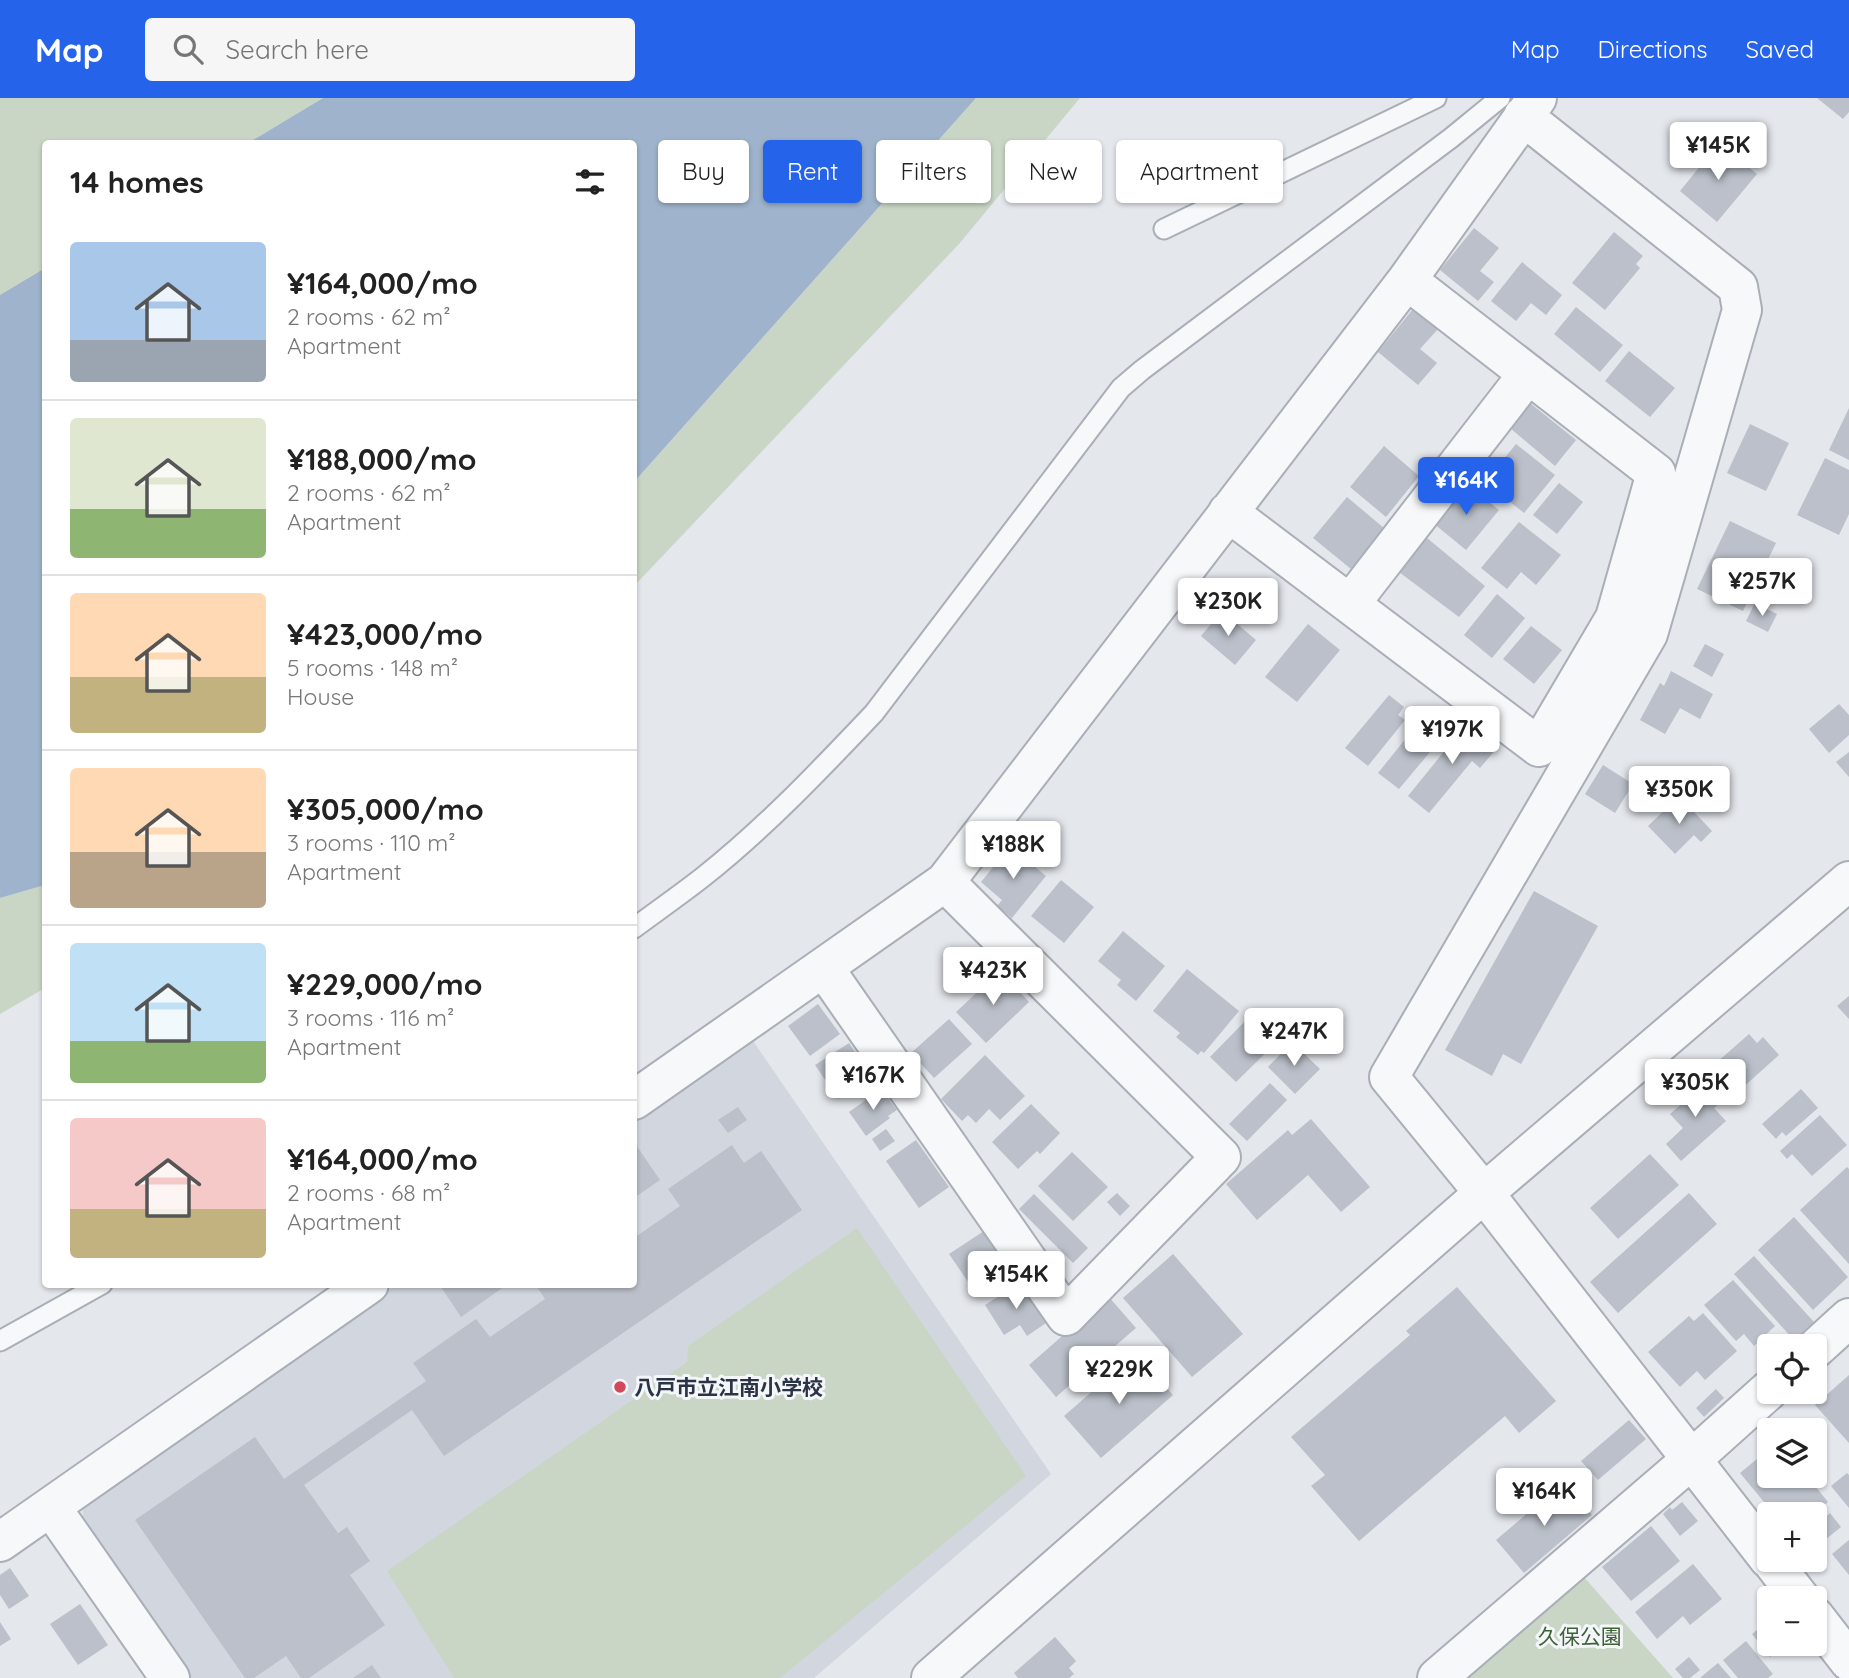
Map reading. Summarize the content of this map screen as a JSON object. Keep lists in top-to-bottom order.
{
  "parks": ["久保公園"],
  "places": ["八戸市立江南小学校"],
  "page": {
    "header": "Map",
    "search": "Search here",
    "nav": ["Map", "Directions", "Saved"],
    "price": [
      "¥145K",
      "¥164K",
      "¥257K",
      "¥230K",
      "¥197K",
      "¥350K",
      "¥188K",
      "¥423K",
      "¥247K",
      "¥167K",
      "¥305K",
      "¥154K",
      "¥229K",
      "¥164K"
    ],
    "chip": [
      "Buy",
      "Rent",
      "Filters",
      "New",
      "Apartment"
    ],
    "heading": "14 homes",
    "list": [
      {
        "name": "¥164,000/mo",
        "note": "2 rooms · 62 m² · Apartment"
      },
      {
        "name": "¥188,000/mo",
        "note": "2 rooms · 62 m² · Apartment"
      },
      {
        "name": "¥423,000/mo",
        "note": "5 rooms · 148 m² · House"
      },
      {
        "name": "¥305,000/mo",
        "note": "3 rooms · 110 m² · Apartment"
      },
      {
        "name": "¥229,000/mo",
        "note": "3 rooms · 116 m² · Apartment"
      },
      {
        "name": "¥164,000/mo",
        "note": "2 rooms · 68 m² · Apartment"
      }
    ],
    "map_buttons": ["+", "−"]
  }
}
